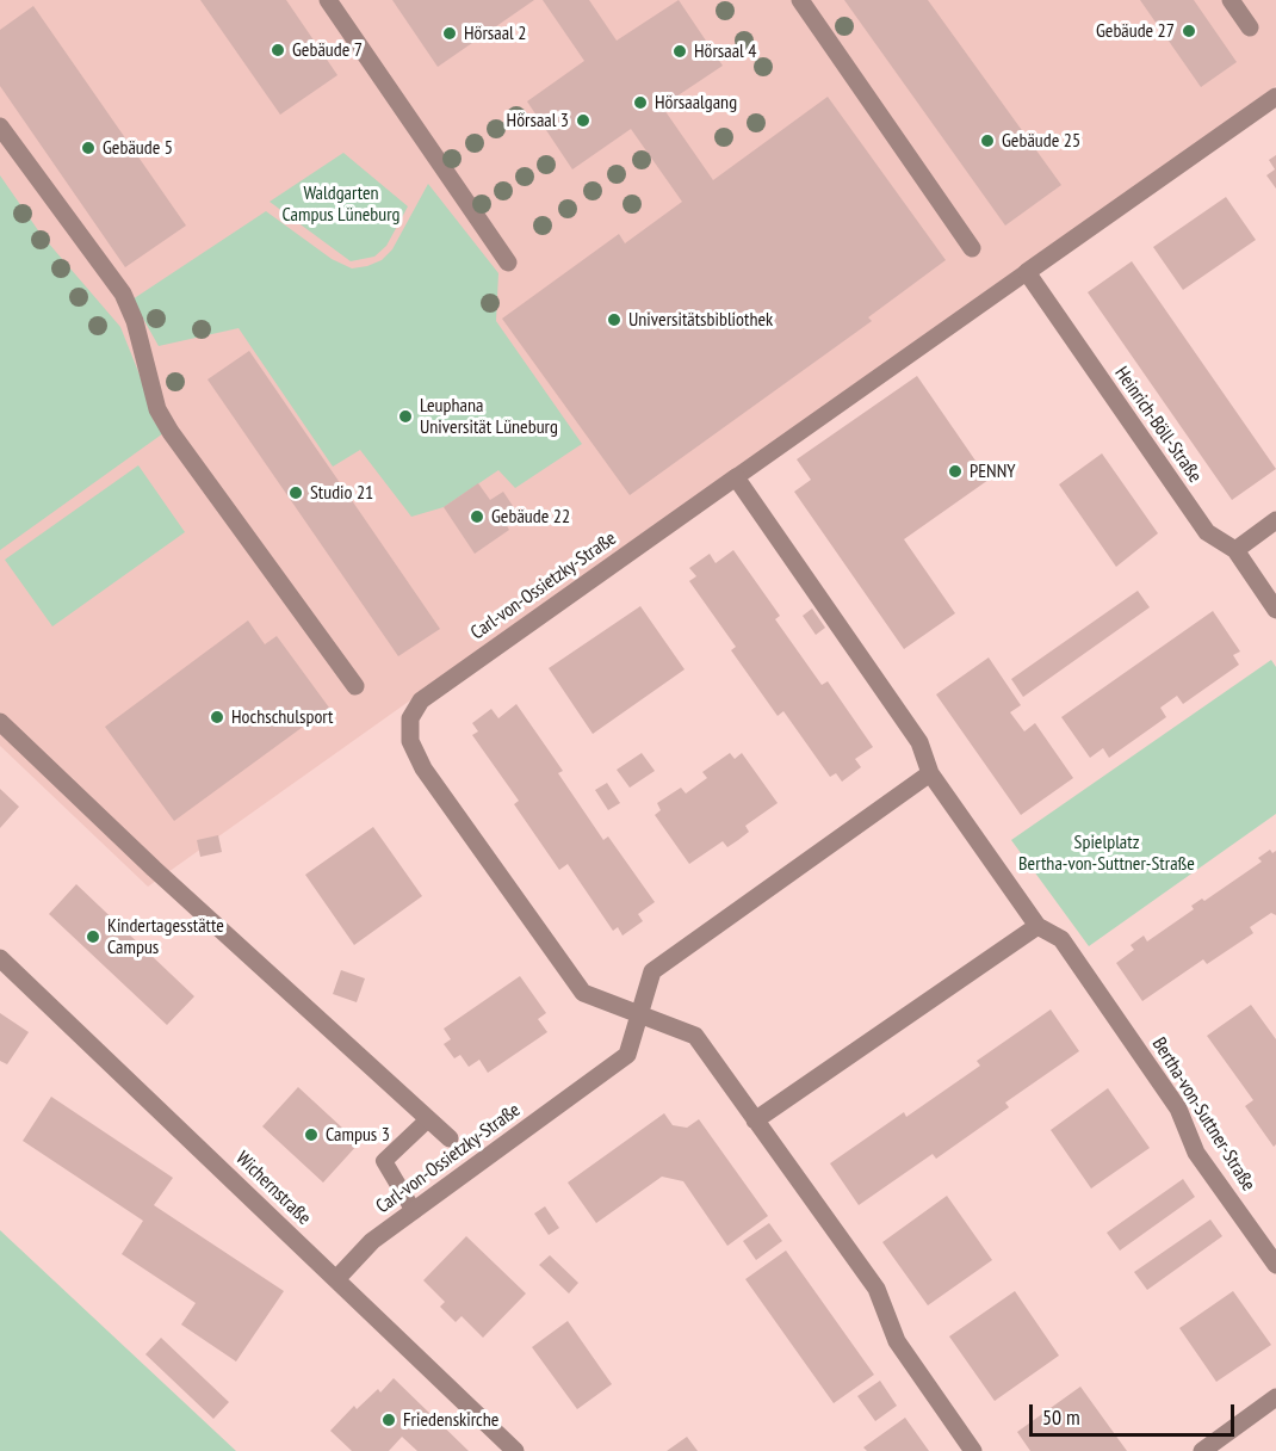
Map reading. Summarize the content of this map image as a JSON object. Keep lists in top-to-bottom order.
{
  "streets": {
    "street": [
      "Heinrich-Böll-Straße",
      "Carl-von-Ossietzky-Straße",
      "Bertha-von-Suttner-Straße",
      "Wichernstraße"
    ]
  },
  "crossings": [
    ["Carl-von-Ossietzky-Straße", "Bertha-von-Suttner-Straße"],
    ["Carl-von-Ossietzky-Straße", "Wichernstraße"]
  ],
  "parks": ["Waldgarten Campus Lüneburg", "Spielplatz Bertha-von-Suttner-Straße"],
  "places": [
    "Gebäude 27",
    "Hörsaal 2",
    "Gebäude 7",
    "Hörsaal 4",
    "Hörsaalgang",
    "Hörsaal 3",
    "Gebäude 25",
    "Gebäude 5",
    "Universitätsbibliothek",
    "Leuphana Universität Lüneburg",
    "PENNY",
    "Studio 21",
    "Gebäude 22",
    "Hochschulsport",
    "Kindertagesstätte Campus",
    "Campus 3",
    "Friedenskirche"
  ],
  "scale_bar": "50 m"
}
